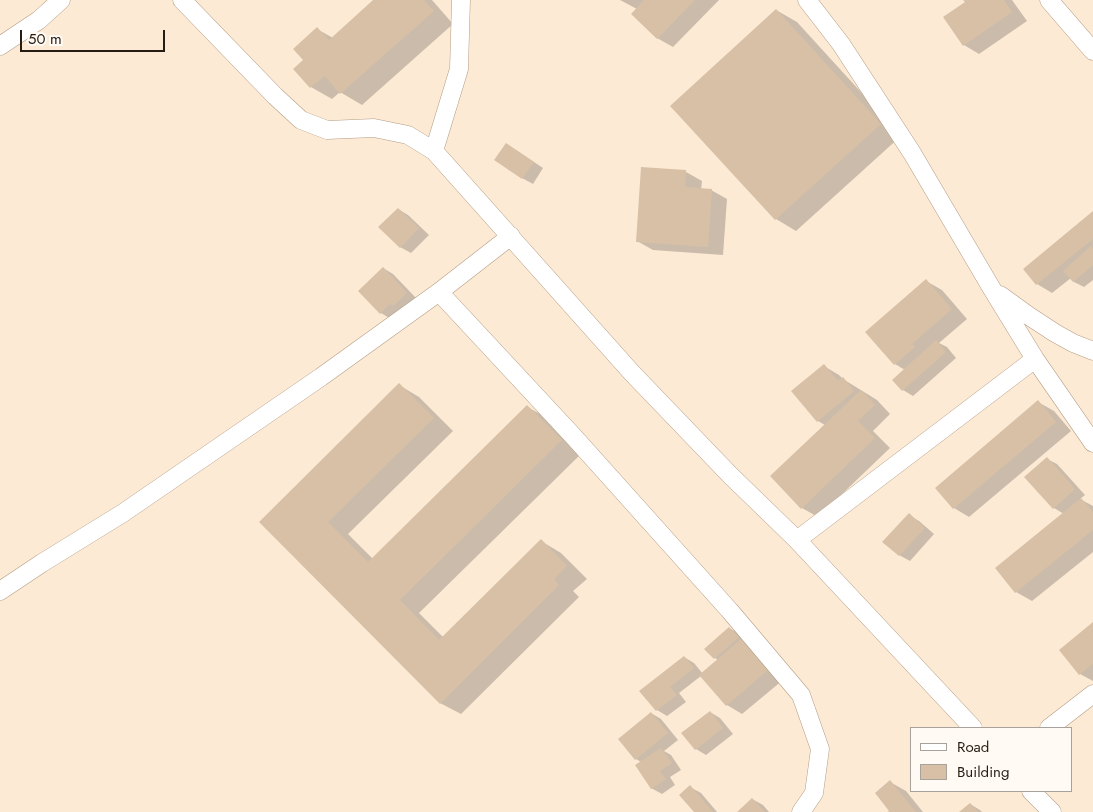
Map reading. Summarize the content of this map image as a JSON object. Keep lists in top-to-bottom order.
{
  "legend": ["Road", "Building"],
  "scale_bar": "50 m"
}
